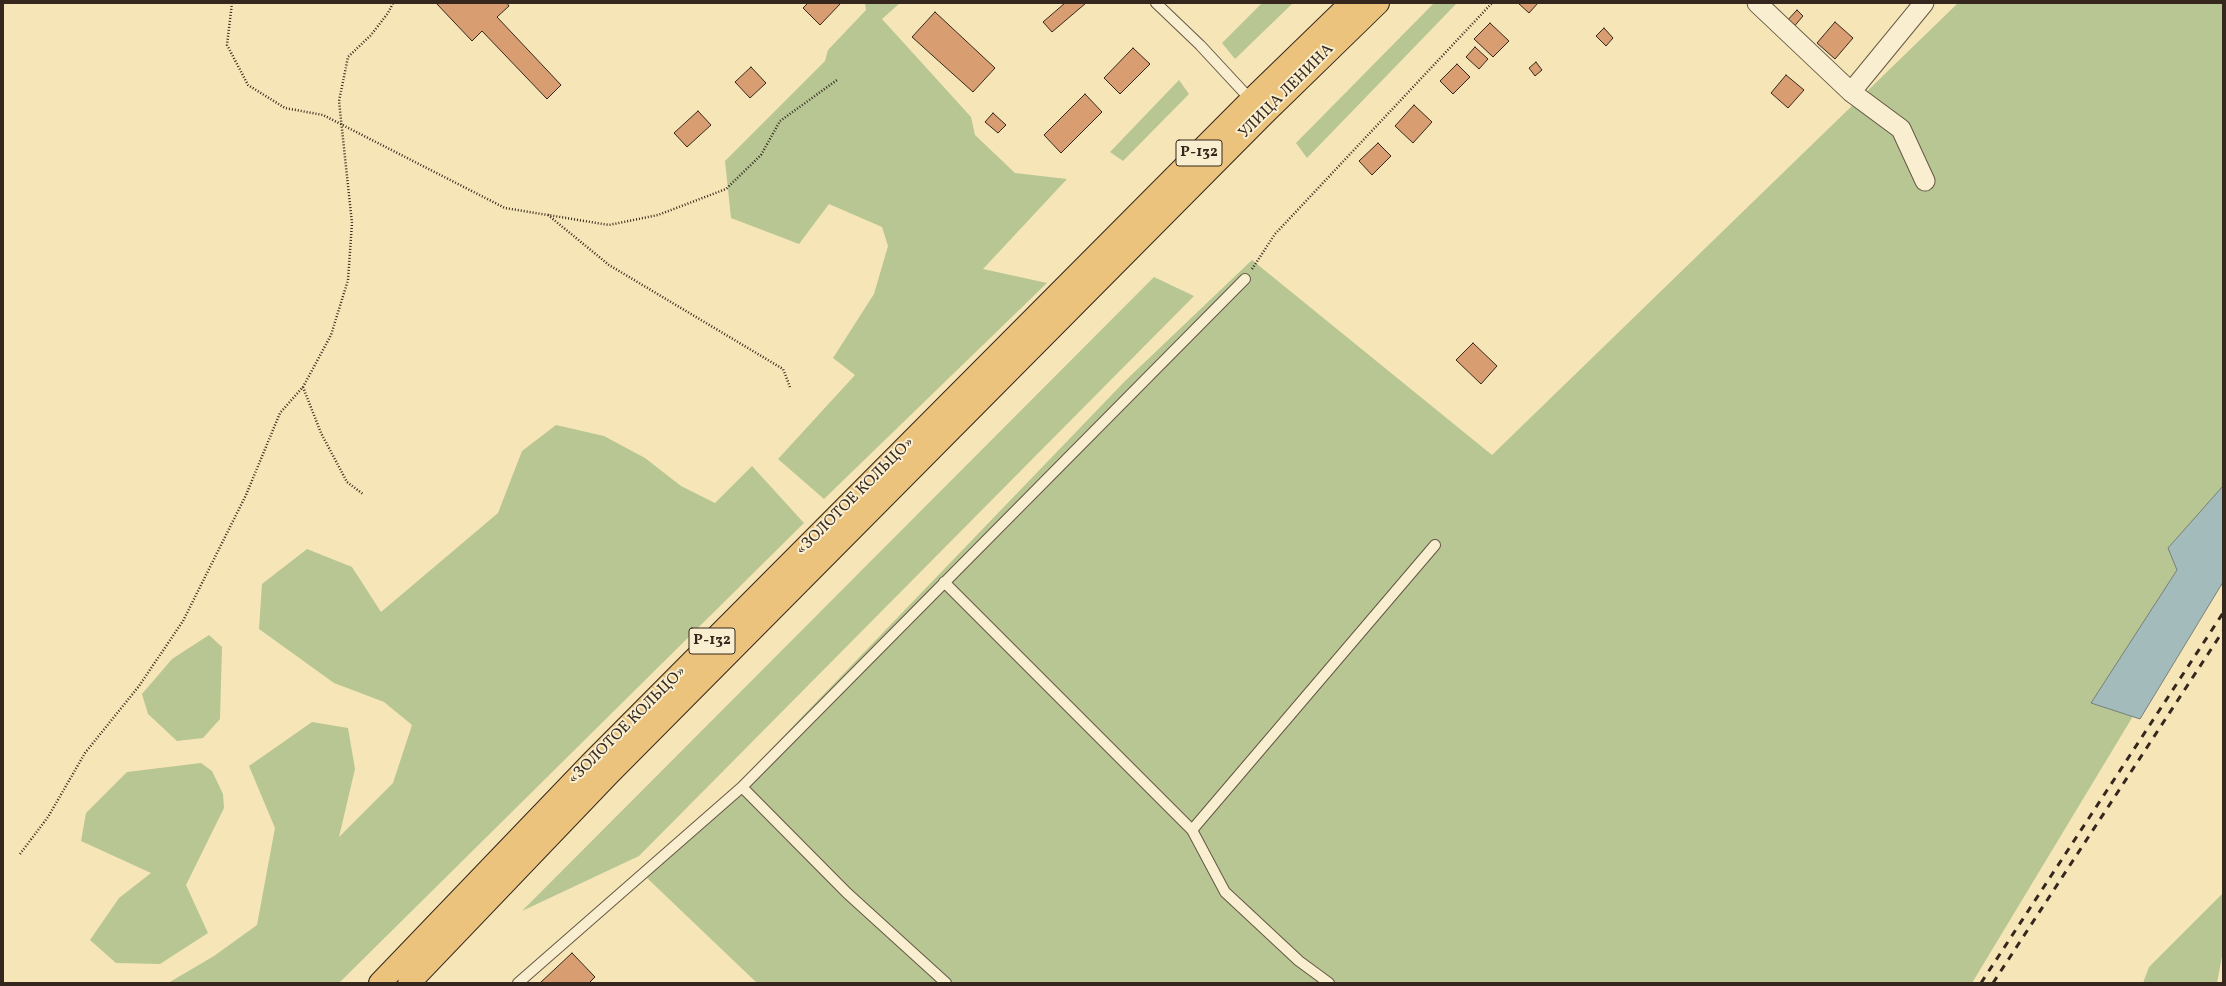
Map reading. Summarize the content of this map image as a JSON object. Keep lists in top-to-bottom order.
{
  "streets": {
    "highway": ["УЛИЦА ЛЕНИНА", "Р-132", "«ЗОЛОТОЕ КОЛЬЦО»"]
  },
  "crossings": [
    ["УЛИЦА ЛЕНИНА", "«ЗОЛОТОЕ КОЛЬЦО»"]
  ]
}
